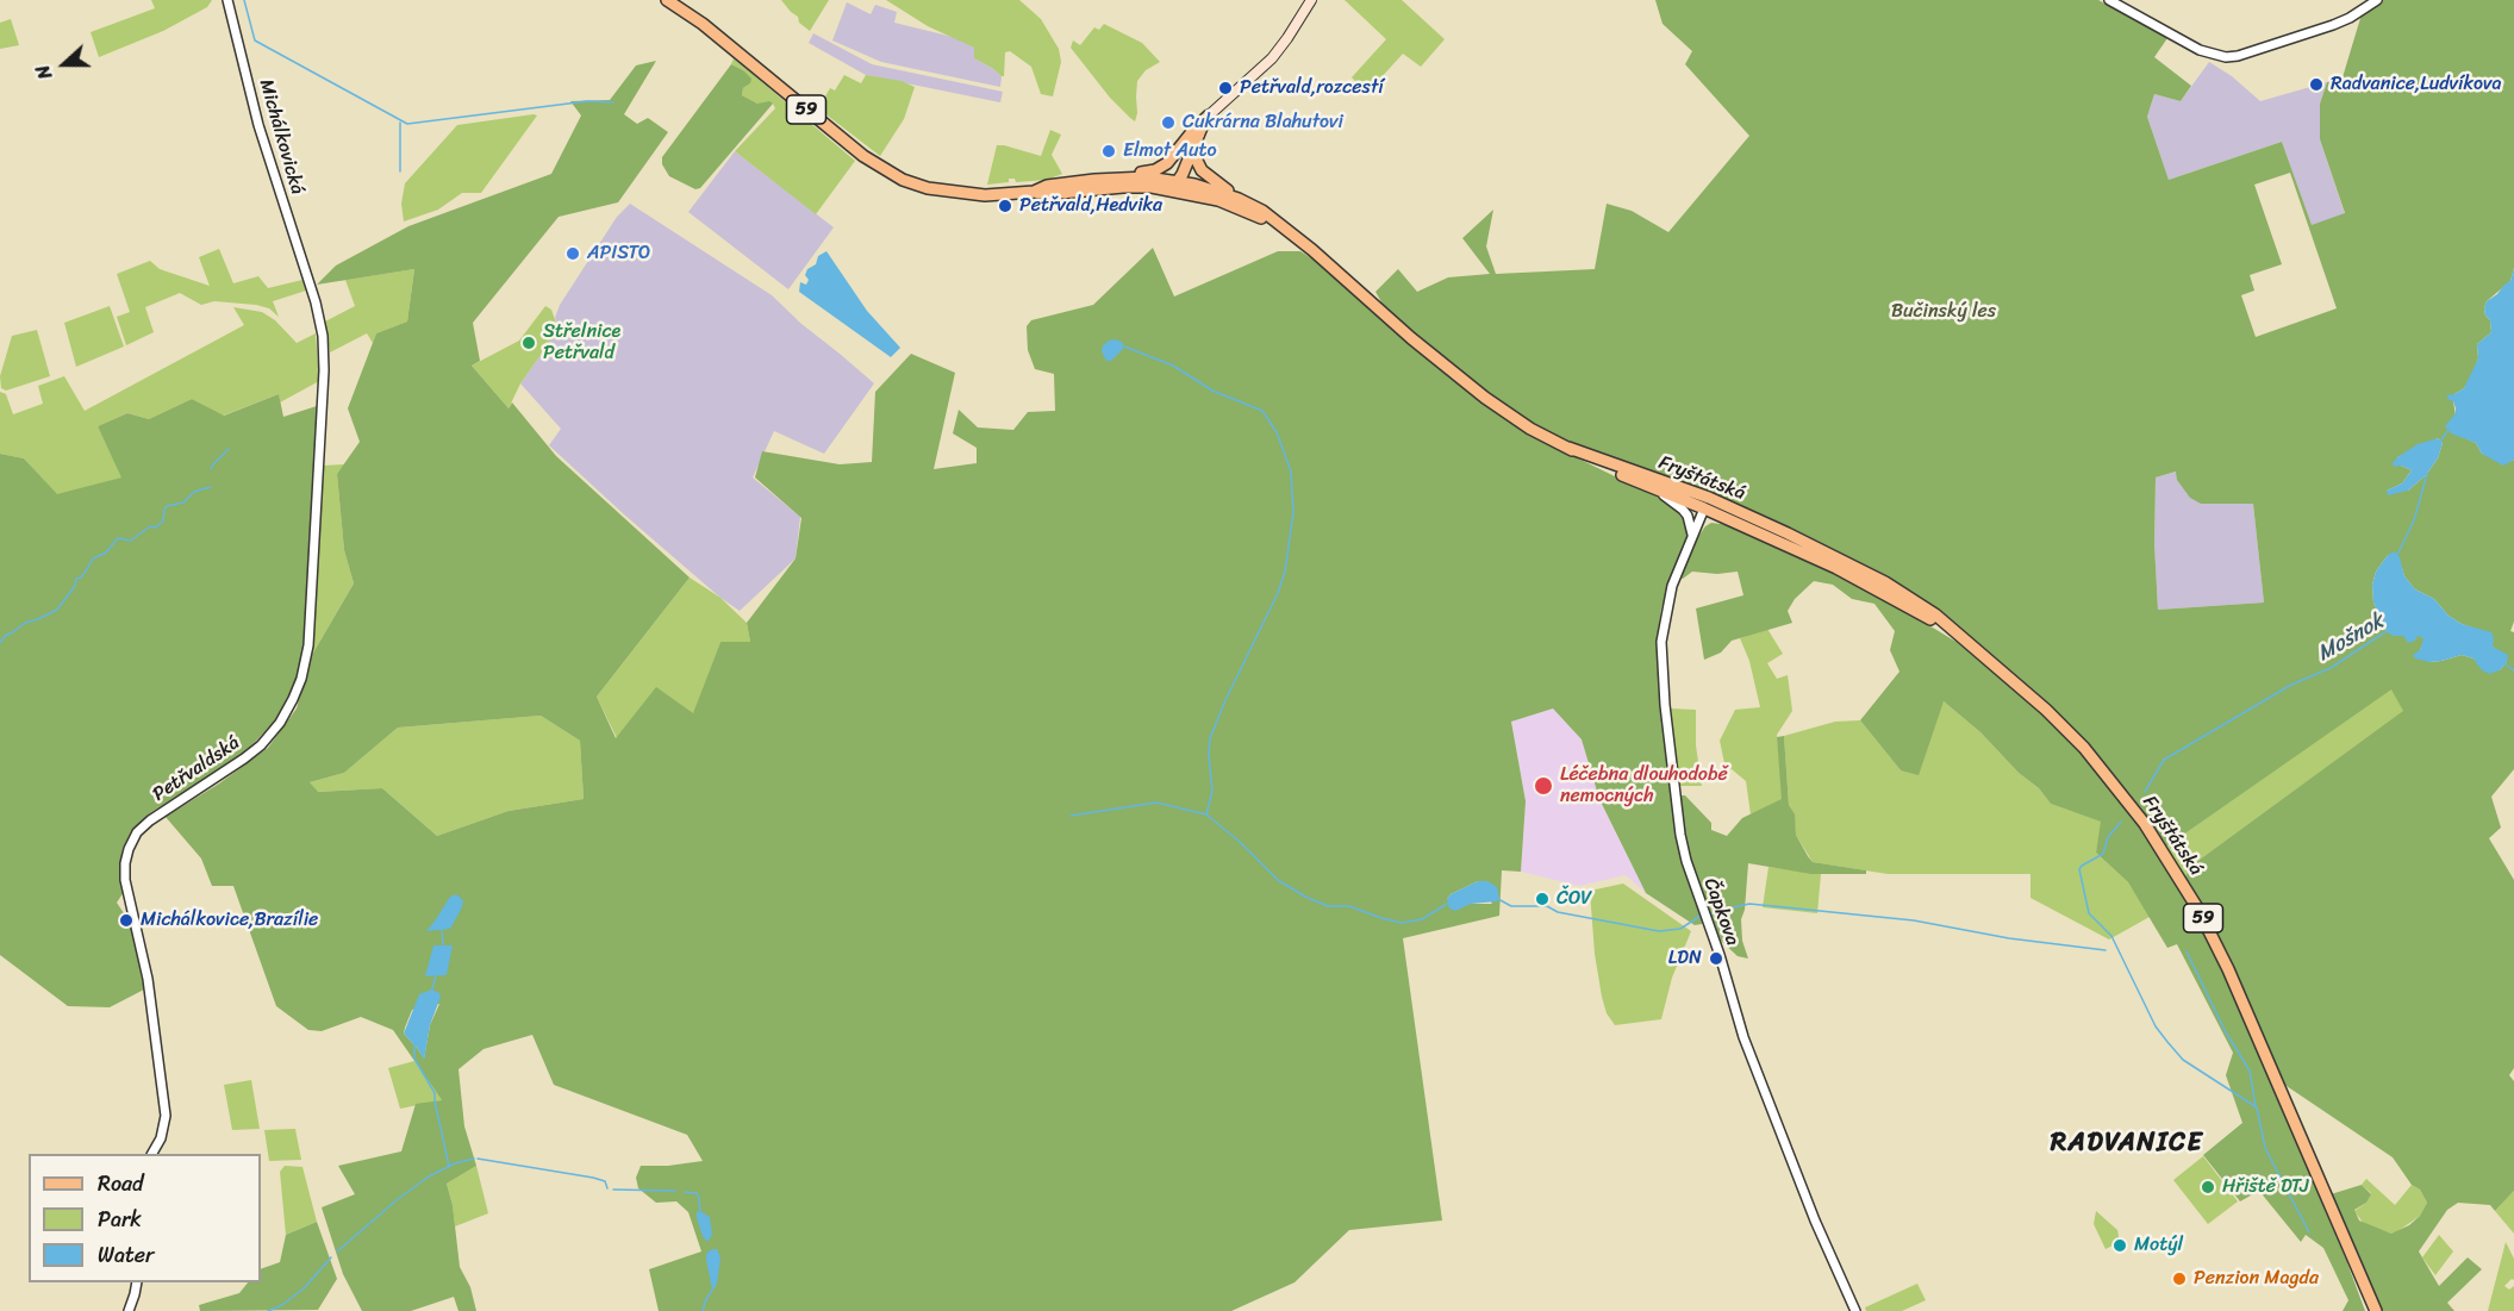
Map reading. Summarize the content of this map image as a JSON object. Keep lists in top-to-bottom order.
{
  "streets": {
    "main road": ["59", "Fryštátská"],
    "street": ["Michálkovická", "Petřvaldská", "Čapkova"]
  },
  "crossings": [
    ["59", "Fryštátská"],
    ["Michálkovická", "Petřvaldská"],
    ["Fryštátská", "Čapkova"]
  ],
  "districts": ["RADVANICE"],
  "water": ["Mošnok"],
  "parks": ["Bučinský les"],
  "places": [
    "Radvanice,Ludvíkova",
    "Petřvald,rozcestí",
    "Cukrárna Blahutovi",
    "Elmot Auto",
    "Petřvald,Hedvika",
    "APISTO",
    "Střelnice Petřvald",
    "Léčebna dlouhodobě nemocných",
    "ČOV",
    "Michálkovice,Brazílie",
    "LDN",
    "Hřiště DTJ",
    "Motýl",
    "Penzion Magda"
  ],
  "legend": ["Road", "Park", "Water"],
  "north": "left"
}
